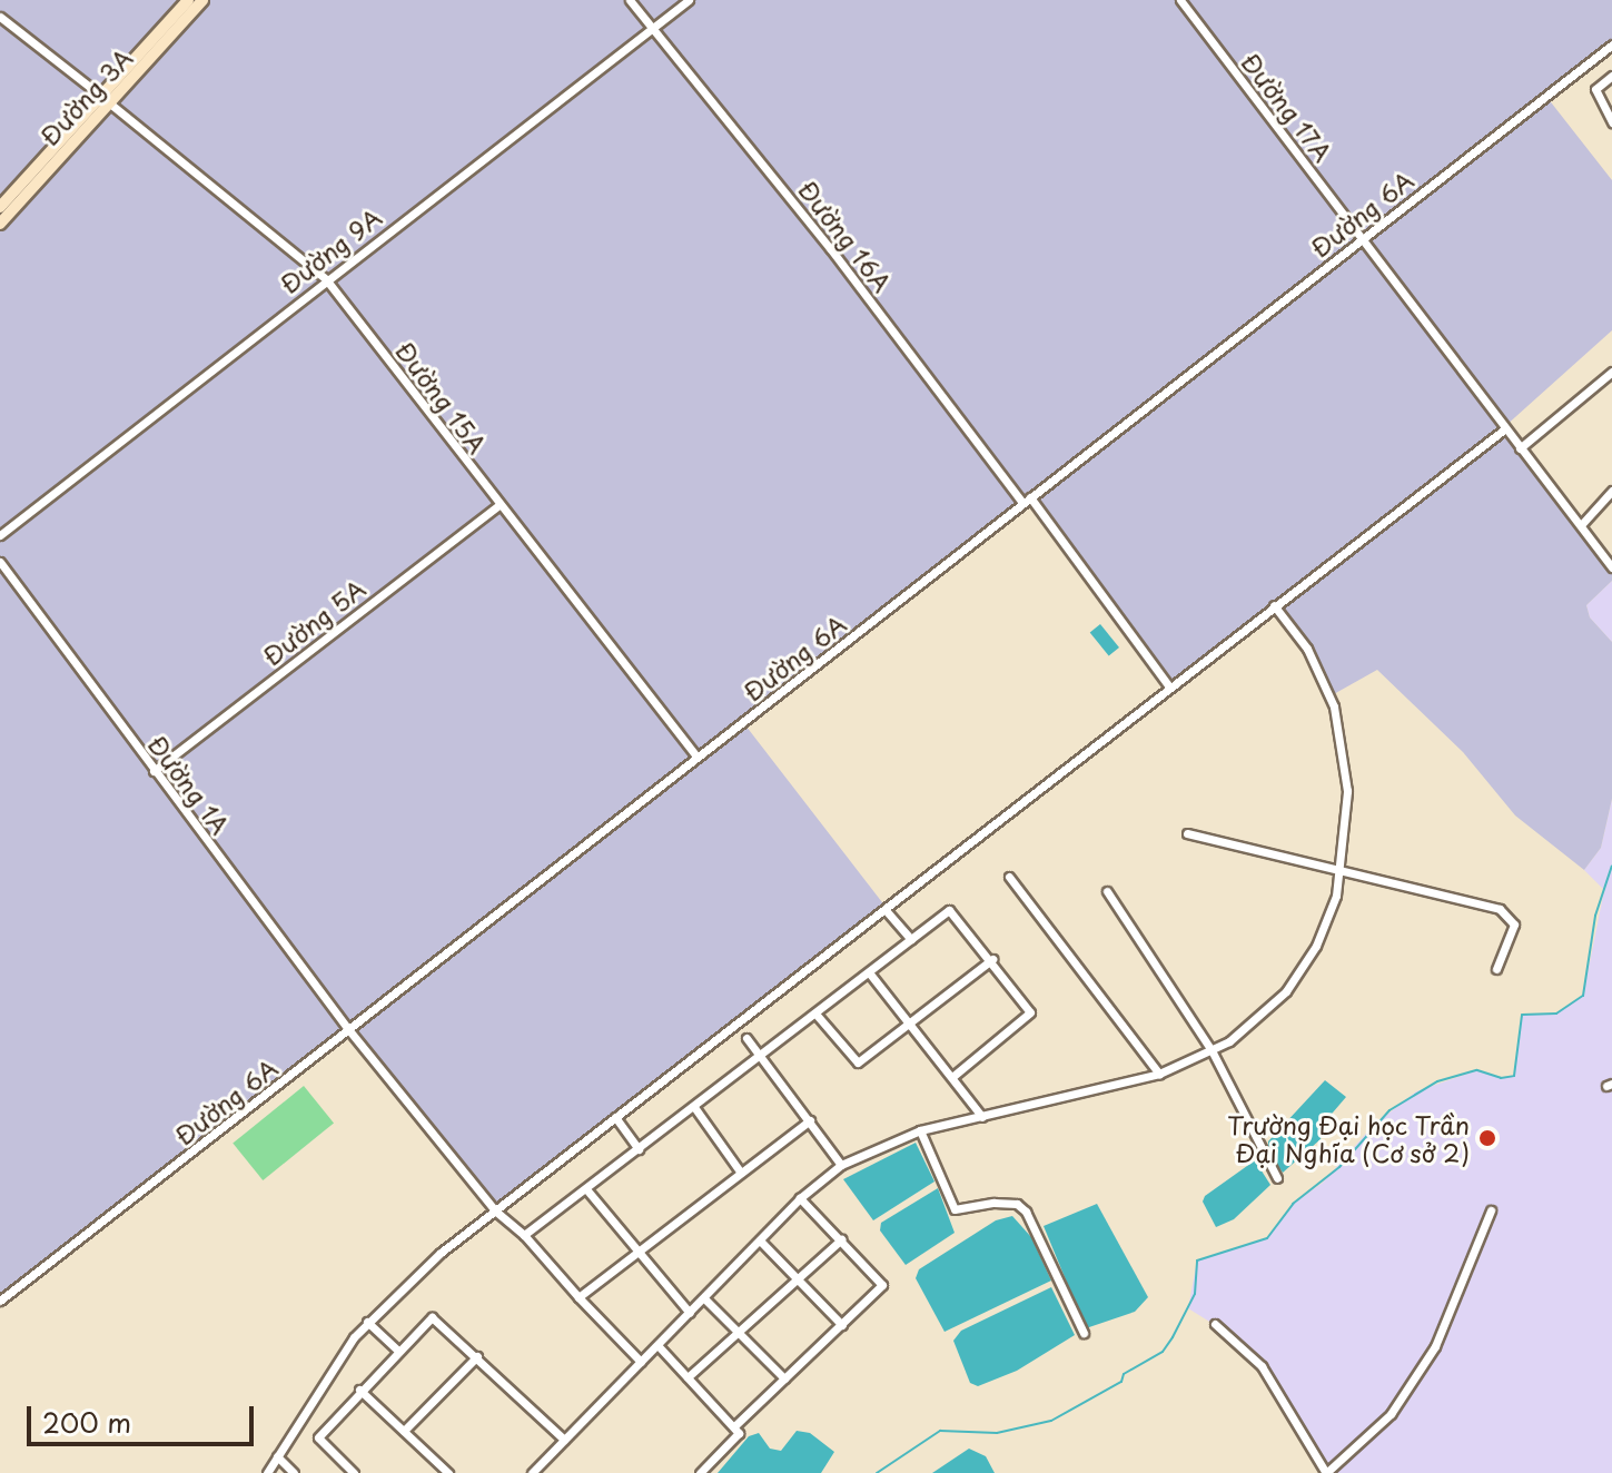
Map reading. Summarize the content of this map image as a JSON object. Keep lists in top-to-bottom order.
{
  "streets": {
    "street": [
      "Đường 3A",
      "Đường 17A",
      "Đường 6A",
      "Đường 16A",
      "Đường 9A",
      "Đường 15A",
      "Đường 5A",
      "Đường 1A"
    ]
  },
  "crossings": [
    ["Đường 3A", "Đường 15A"],
    ["Đường 17A", "Đường 6A"],
    ["Đường 6A", "Đường 16A"],
    ["Đường 6A", "Đường 15A"],
    ["Đường 6A", "Đường 1A"],
    ["Đường 16A", "Đường 9A"],
    ["Đường 9A", "Đường 15A"],
    ["Đường 15A", "Đường 5A"],
    ["Đường 5A", "Đường 1A"]
  ],
  "places": ["Trường Đại học Trần Đại Nghĩa (Cơ sở 2)"],
  "scale_bar": "200 m"
}
